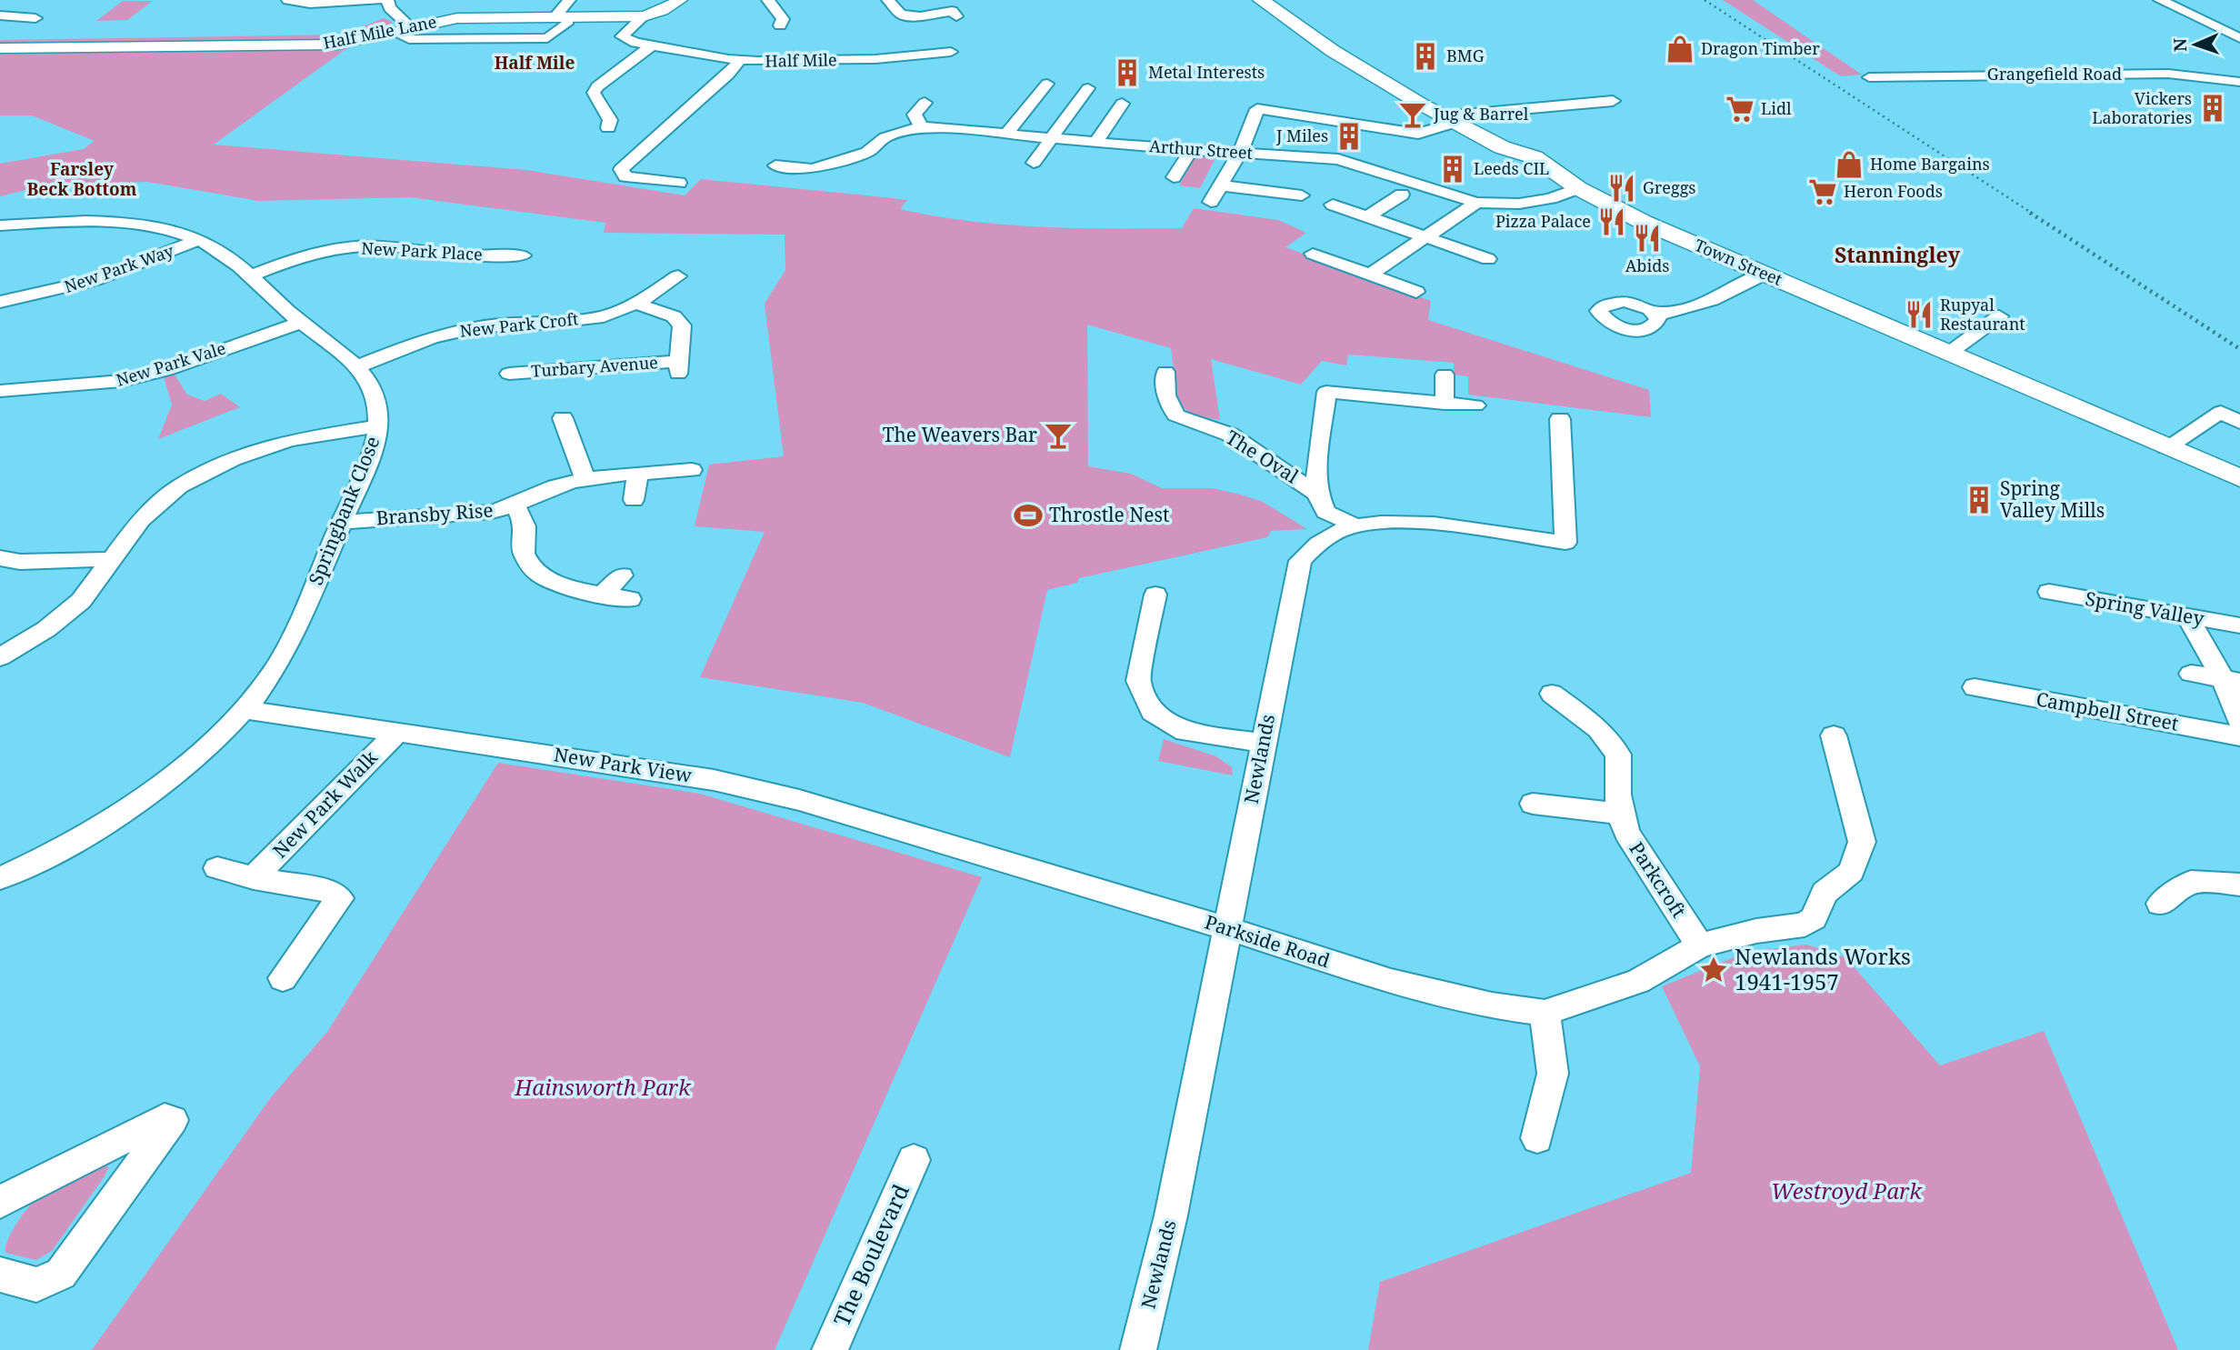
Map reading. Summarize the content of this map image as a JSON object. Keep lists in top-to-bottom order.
{
  "streets": {
    "main road": ["Town Street"],
    "street": [
      "Half Mile Lane",
      "Half Mile",
      "Grangefield Road",
      "Arthur Street",
      "New Park Place",
      "New Park Way",
      "New Park Croft",
      "New Park Vale",
      "Turbary Avenue",
      "The Oval",
      "Springbank Close",
      "Bransby Rise",
      "Spring Valley",
      "Campbell Street",
      "Newlands",
      "New Park View",
      "New Park Walk",
      "Parkcroft",
      "Parkside Road",
      "The Boulevard"
    ]
  },
  "crossings": [
    ["Half Mile Lane", "Half Mile"],
    ["Arthur Street", "Town Street"],
    ["New Park Place", "Springbank Close"],
    ["New Park Way", "Springbank Close"],
    ["New Park Croft", "Turbary Avenue"],
    ["New Park Croft", "Springbank Close"],
    ["New Park Vale", "Springbank Close"],
    ["Springbank Close", "Bransby Rise"],
    ["Springbank Close", "New Park View"],
    ["Newlands", "Parkside Road"],
    ["New Park View", "New Park Walk"],
    ["New Park View", "Parkside Road"],
    ["Parkcroft", "Parkside Road"]
  ],
  "districts": ["Half Mile", "Farsley Beck Bottom", "Stanningley"],
  "parks": ["Hainsworth Park", "Westroyd Park"],
  "places": {
    "shop": ["Dragon Timber", "Home Bargains"],
    "building": [
      "BMG",
      "Metal Interests",
      "Vickers Laboratories",
      "J Miles",
      "Leeds CIL",
      "Spring Valley Mills"
    ],
    "supermarket": ["Lidl", "Heron Foods"],
    "bar": ["Jug & Barrel", "The Weavers Bar"],
    "restaurant": [
      "Greggs",
      "Pizza Palace",
      "Abids",
      "Rupyal Restaurant"
    ],
    "sports": ["Throstle Nest"],
    "place": ["Newlands Works 1941-1957"]
  },
  "north": "left"
}
